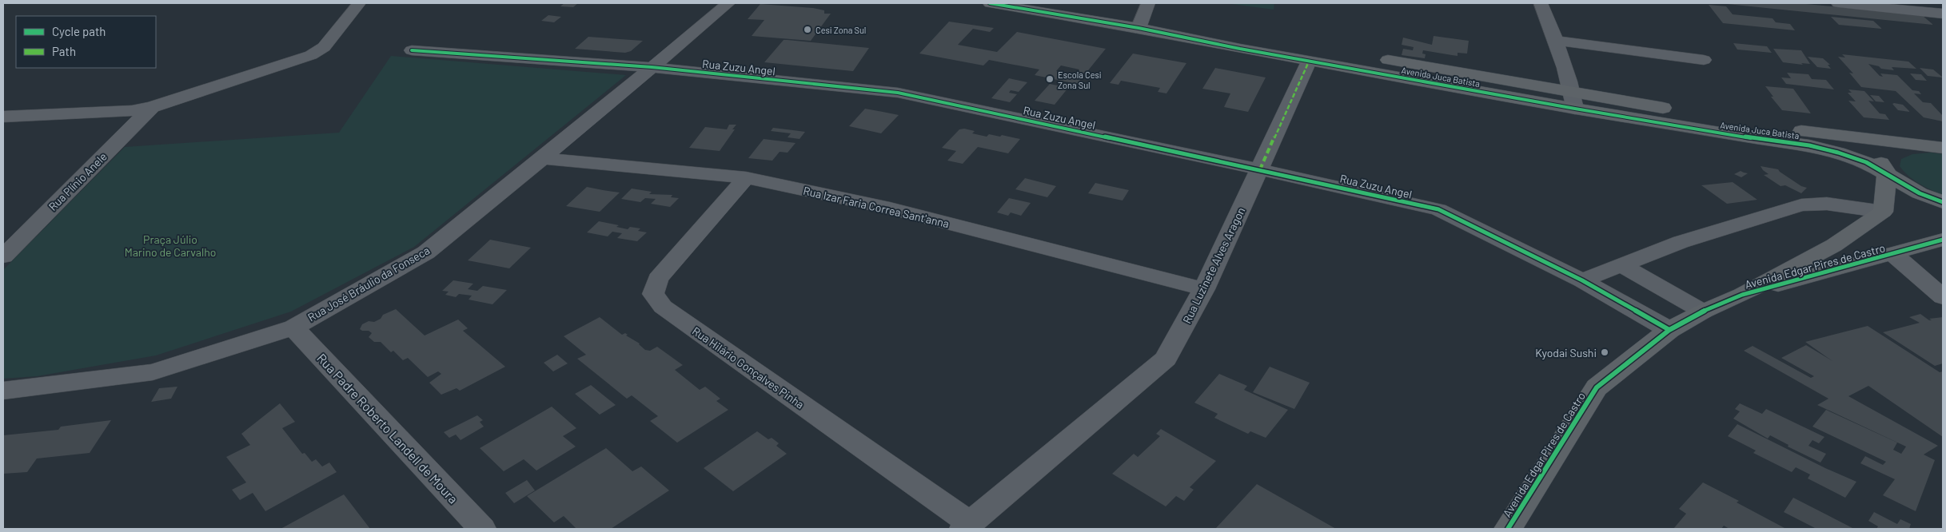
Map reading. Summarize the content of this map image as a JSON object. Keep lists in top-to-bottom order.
{
  "streets": {
    "main road": ["Avenida Juca Batista", "Avenida Edgar Pires de Castro"],
    "street": [
      "Rua Zuzu Angel",
      "Rua Plínio Anele",
      "Rua Izar Faria Correa Sant'anna",
      "Rua Luzinete Alves Aragon",
      "Rua José Bráulio da Fonseca",
      "Rua Hilário Gonçalves Pinha",
      "Rua Padre Roberto Landell de Moura"
    ]
  },
  "crossings": [
    ["Rua Zuzu Angel", "Rua Luzinete Alves Aragon"],
    ["Rua Zuzu Angel", "Avenida Edgar Pires de Castro"],
    ["Rua Zuzu Angel", "Rua José Bráulio da Fonseca"],
    ["Avenida Juca Batista", "Rua Luzinete Alves Aragon"],
    ["Rua Izar Faria Correa Sant'anna", "Rua Luzinete Alves Aragon"],
    ["Rua Izar Faria Correa Sant'anna", "Rua José Bráulio da Fonseca"],
    ["Rua Izar Faria Correa Sant'anna", "Rua Hilário Gonçalves Pinha"],
    ["Rua Luzinete Alves Aragon", "Rua Hilário Gonçalves Pinha"],
    ["Rua José Bráulio da Fonseca", "Rua Padre Roberto Landell de Moura"]
  ],
  "parks": ["Praça Júlio Marino de Carvalho"],
  "places": ["Cesi Zona Sul", "Escola Cesi Zona Sul", "Kyodai Sushi"],
  "legend": ["Cycle path", "Path"]
}
